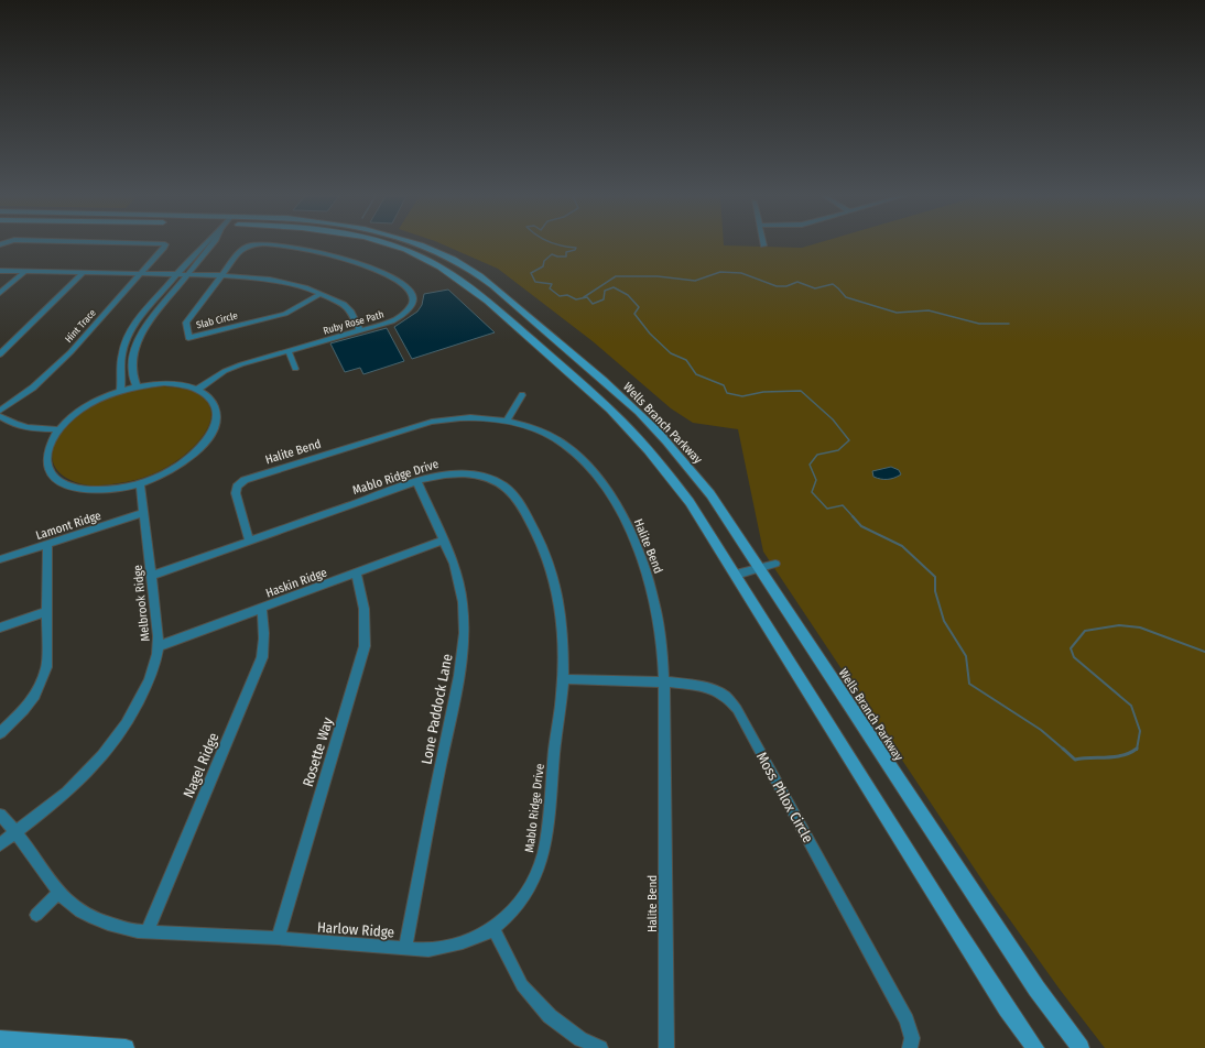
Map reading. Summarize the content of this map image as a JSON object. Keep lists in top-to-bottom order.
{
  "streets": {
    "street": [
      "Slab Circle",
      "Ruby Rose Path",
      "Hint Trace",
      "Wells Branch Parkway",
      "Halite Bend",
      "Mablo Ridge Drive",
      "Lamont Ridge",
      "Haskin Ridge",
      "Melbrook Ridge",
      "Lone Paddock Lane",
      "Rosette Way",
      "Nagel Ridge",
      "Moss Phlox Circle",
      "Harlow Ridge"
    ]
  },
  "crossings": [
    ["Slab Circle", "Ruby Rose Path"],
    ["Halite Bend", "Mablo Ridge Drive"],
    ["Halite Bend", "Moss Phlox Circle"],
    ["Mablo Ridge Drive", "Melbrook Ridge"],
    ["Mablo Ridge Drive", "Lone Paddock Lane"],
    ["Mablo Ridge Drive", "Moss Phlox Circle"],
    ["Mablo Ridge Drive", "Harlow Ridge"],
    ["Lamont Ridge", "Melbrook Ridge"],
    ["Haskin Ridge", "Melbrook Ridge"],
    ["Haskin Ridge", "Lone Paddock Lane"],
    ["Haskin Ridge", "Rosette Way"],
    ["Haskin Ridge", "Nagel Ridge"],
    ["Lone Paddock Lane", "Harlow Ridge"],
    ["Rosette Way", "Harlow Ridge"],
    ["Nagel Ridge", "Harlow Ridge"]
  ]
}
